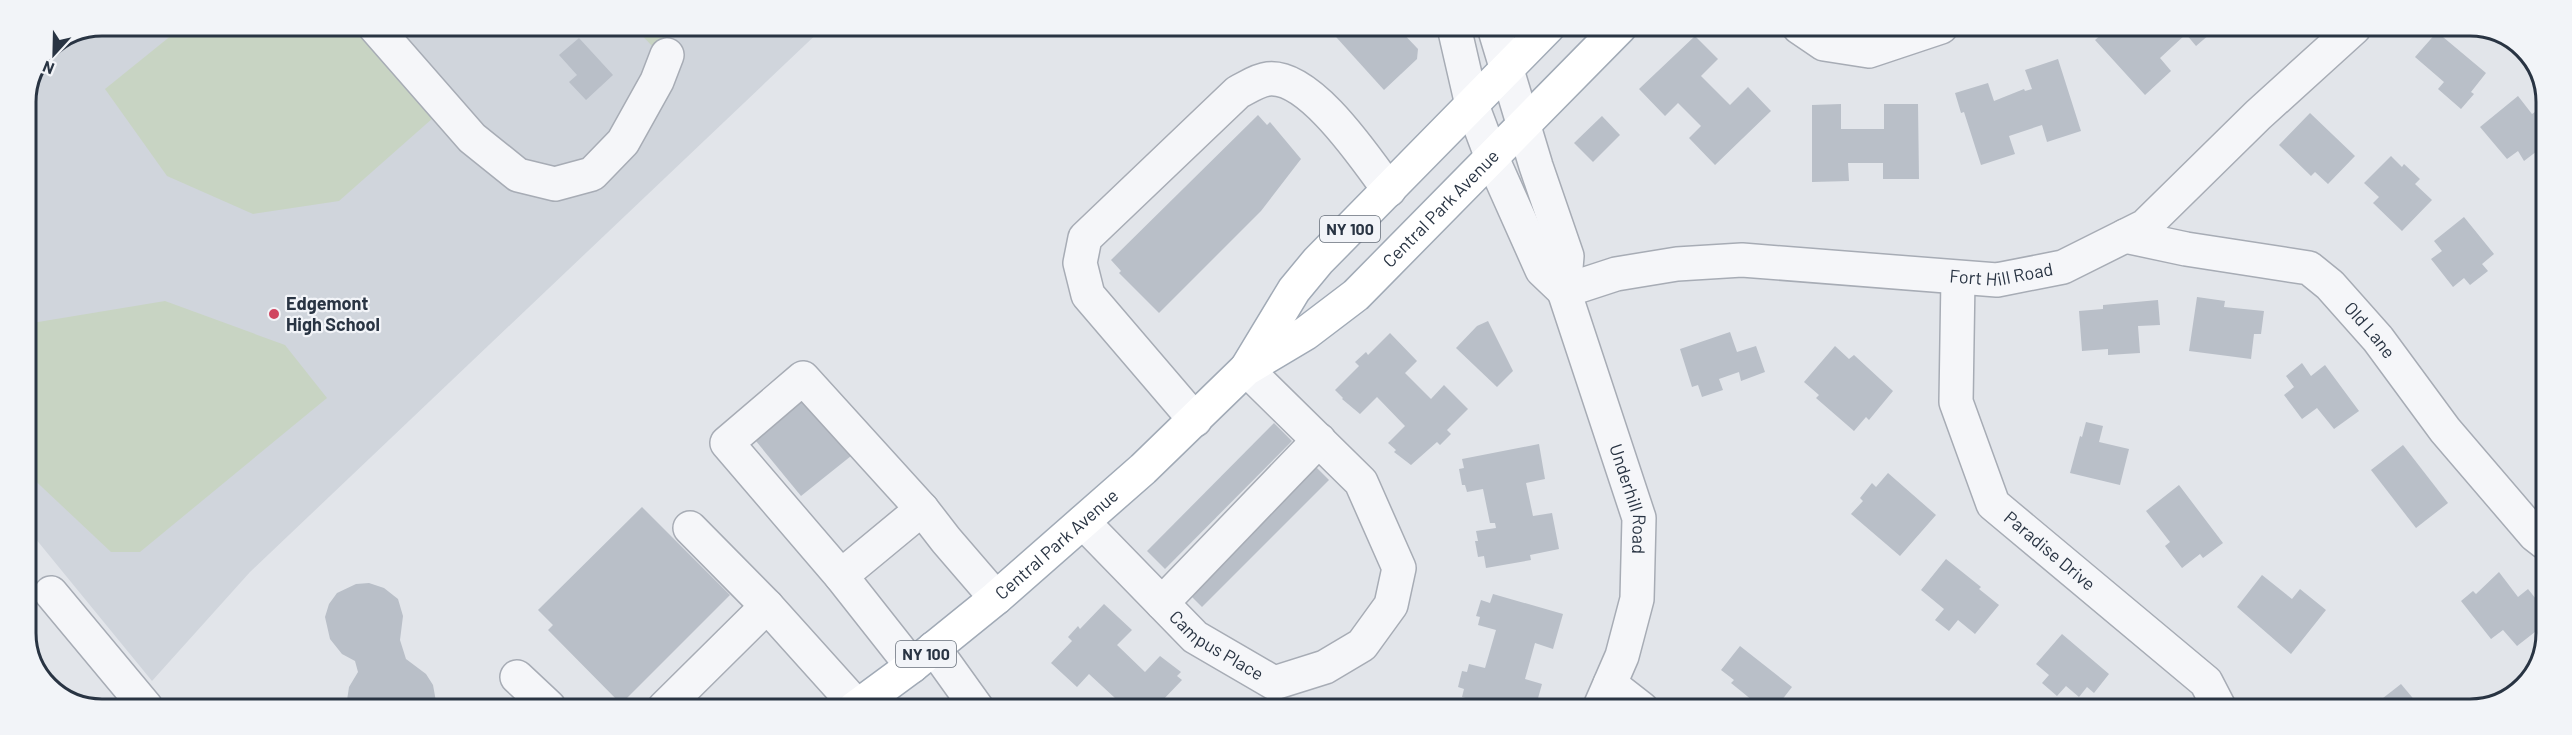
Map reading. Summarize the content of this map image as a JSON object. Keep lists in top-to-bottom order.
{
  "streets": {
    "main road": ["Central Park Avenue", "NY 100"],
    "street": [
      "Fort Hill Road",
      "Old Lane",
      "Underhill Road",
      "Paradise Drive",
      "Campus Place"
    ]
  },
  "crossings": [
    ["Central Park Avenue", "Underhill Road"],
    ["Central Park Avenue", "Campus Place"],
    ["Fort Hill Road", "Old Lane"],
    ["Fort Hill Road", "Underhill Road"],
    ["Fort Hill Road", "Paradise Drive"]
  ],
  "places": ["Edgemont High School"],
  "north": "bottom"
}
